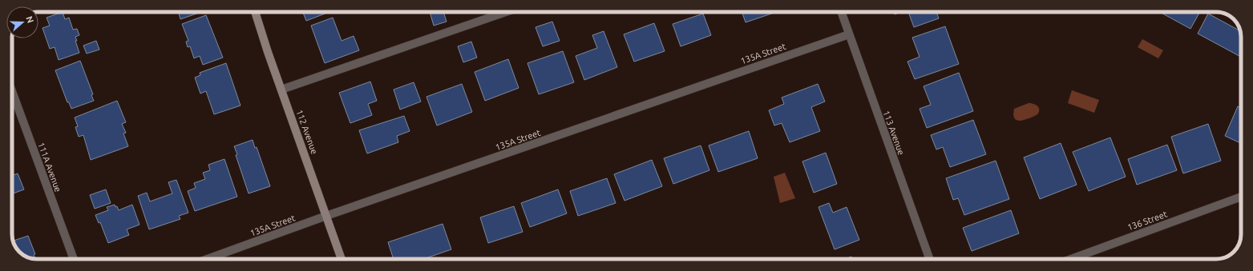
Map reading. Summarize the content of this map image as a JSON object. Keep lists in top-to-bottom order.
{
  "streets": {
    "main road": ["112 Avenue"],
    "street": [
      "135A Street",
      "113 Avenue",
      "111A Avenue",
      "136 Street"
    ]
  },
  "crossings": [
    ["135A Street", "112 Avenue"],
    ["135A Street", "113 Avenue"]
  ],
  "north": "right"
}
